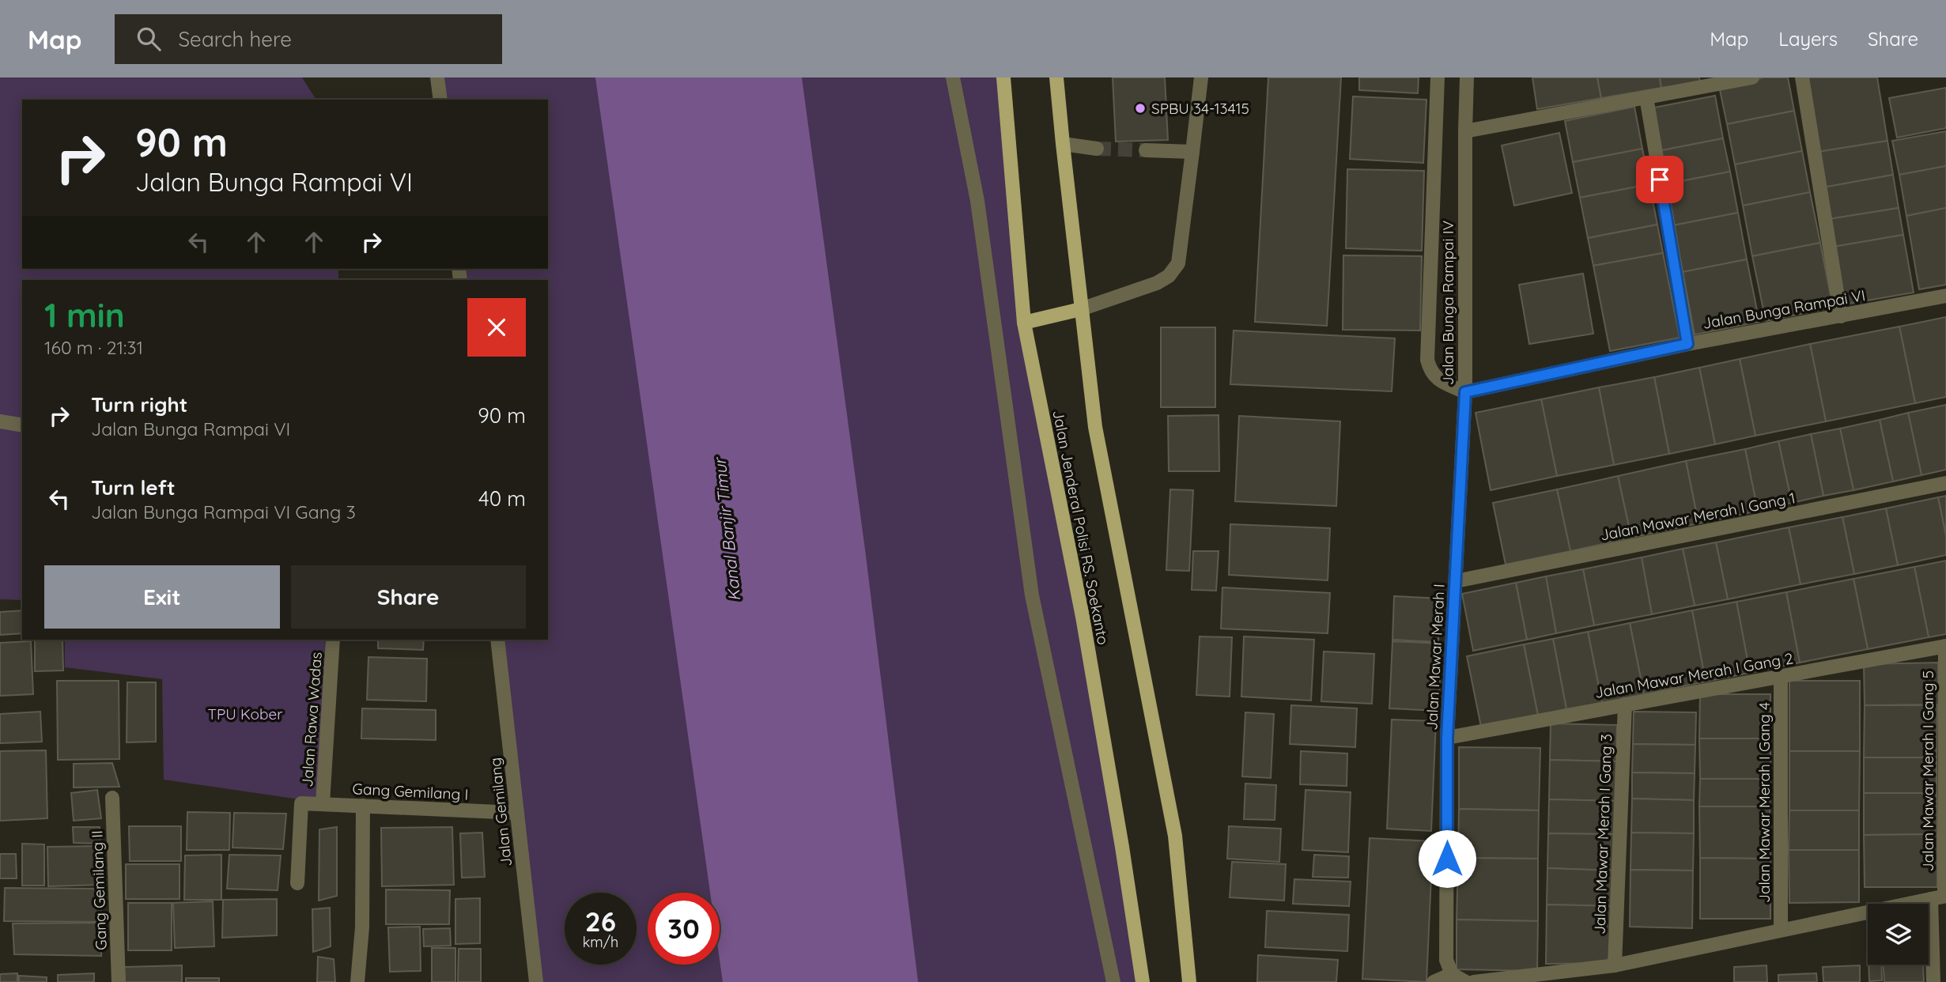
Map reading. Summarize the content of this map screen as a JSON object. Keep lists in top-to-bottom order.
{
  "streets": {
    "main road": ["Jalan Jenderal Polisi RS. Soekanto"],
    "street": [
      "Jalan Bunga Rampai IV",
      "Jalan Bunga Rampai VI",
      "Jalan Mawar Merah I Gang 1",
      "Jalan Mawar Merah I",
      "Jalan Mawar Merah I Gang 2",
      "Jalan Rawa Wadas",
      "Jalan Mawar Merah I Gang 5",
      "Gang Gemilang I",
      "Jalan Mawar Merah I Gang 4",
      "Jalan Gemilang",
      "Jalan Mawar Merah I Gang 3",
      "Gang Gemilang II"
    ]
  },
  "crossings": [
    ["Jalan Bunga Rampai IV", "Jalan Bunga Rampai VI"],
    ["Jalan Bunga Rampai IV", "Jalan Mawar Merah I"],
    ["Jalan Bunga Rampai VI", "Jalan Mawar Merah I"],
    ["Jalan Mawar Merah I Gang 1", "Jalan Mawar Merah I"],
    ["Jalan Mawar Merah I", "Jalan Mawar Merah I Gang 2"],
    ["Jalan Mawar Merah I Gang 2", "Jalan Mawar Merah I Gang 5"],
    ["Jalan Mawar Merah I Gang 2", "Jalan Mawar Merah I Gang 4"],
    ["Jalan Mawar Merah I Gang 2", "Jalan Mawar Merah I Gang 3"],
    ["Jalan Rawa Wadas", "Gang Gemilang I"],
    ["Gang Gemilang I", "Jalan Gemilang"]
  ],
  "water": ["Kanal Banjir Timur"],
  "parks": ["TPU Kober"],
  "places": ["SPBU 34-13415"],
  "page": {
    "header": "Map",
    "search": "Search here",
    "nav": ["Map", "Layers", "Share"],
    "turn": ["90 m", "Jalan Bunga Rampai VI"],
    "heading": ["1 min", "160 m · 21:31"],
    "list": [
      {
        "name": "Turn right",
        "note": "Jalan Bunga Rampai VI",
        "value": "90 m"
      },
      {
        "name": "Turn left",
        "note": "Jalan Bunga Rampai VI Gang 3",
        "value": "40 m"
      }
    ],
    "buttons": ["Exit", "Share"],
    "speed": "26 km/h",
    "limit": "30"
  }
}
